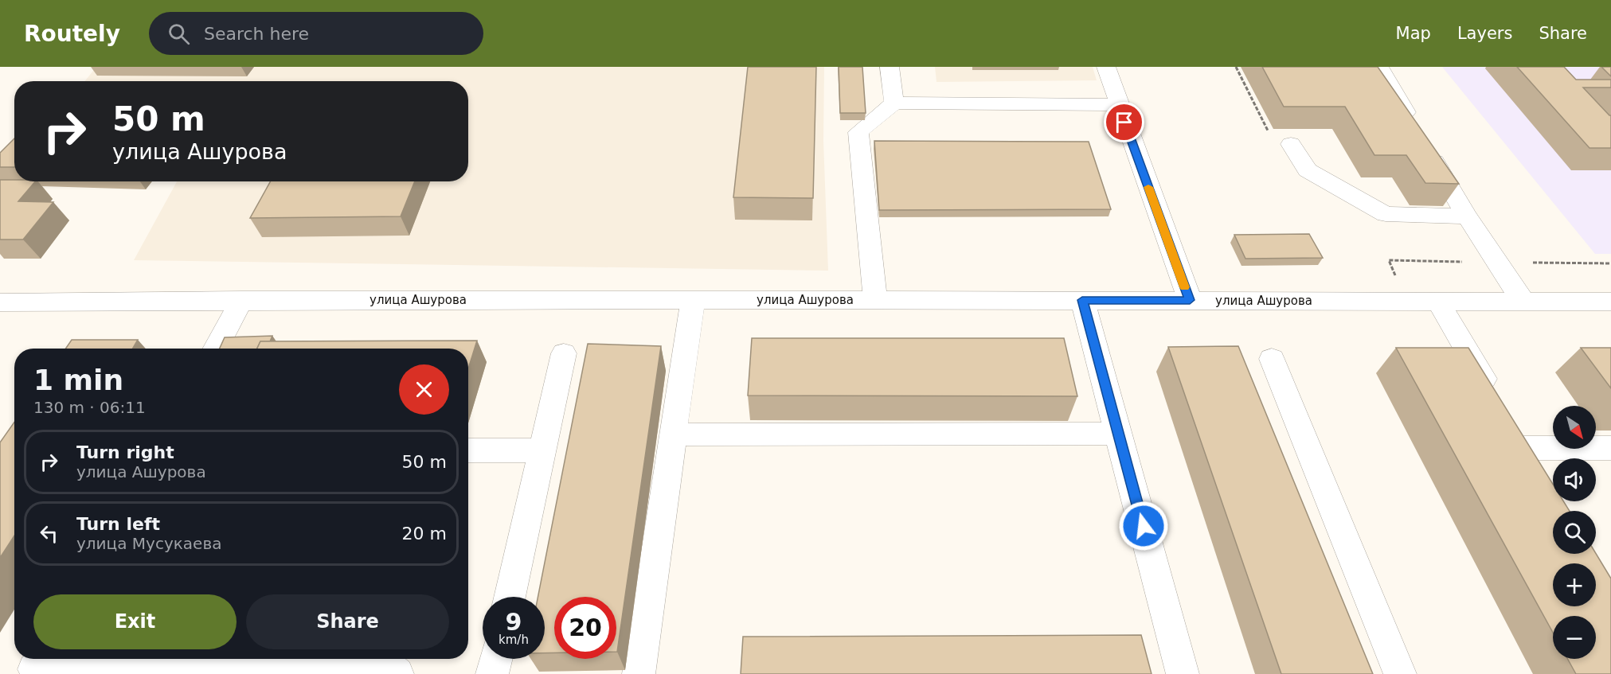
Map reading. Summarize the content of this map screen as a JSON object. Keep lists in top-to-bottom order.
{
  "streets": {
    "street": ["улица Ашурова"]
  },
  "north": "bottom right",
  "page": {
    "header": "Routely",
    "search": "Search here",
    "nav": ["Map", "Layers", "Share"],
    "turn": ["50 m", "улица Ашурова"],
    "heading": ["1 min", "130 m · 06:11"],
    "map_buttons": ["+", "−"],
    "list": [
      {
        "name": "Turn right",
        "note": "улица Ашурова",
        "value": "50 m"
      },
      {
        "name": "Turn left",
        "note": "улица Мусукаева",
        "value": "20 m"
      }
    ],
    "buttons": ["Exit", "Share"],
    "speed": "9 km/h",
    "limit": "20"
  }
}
